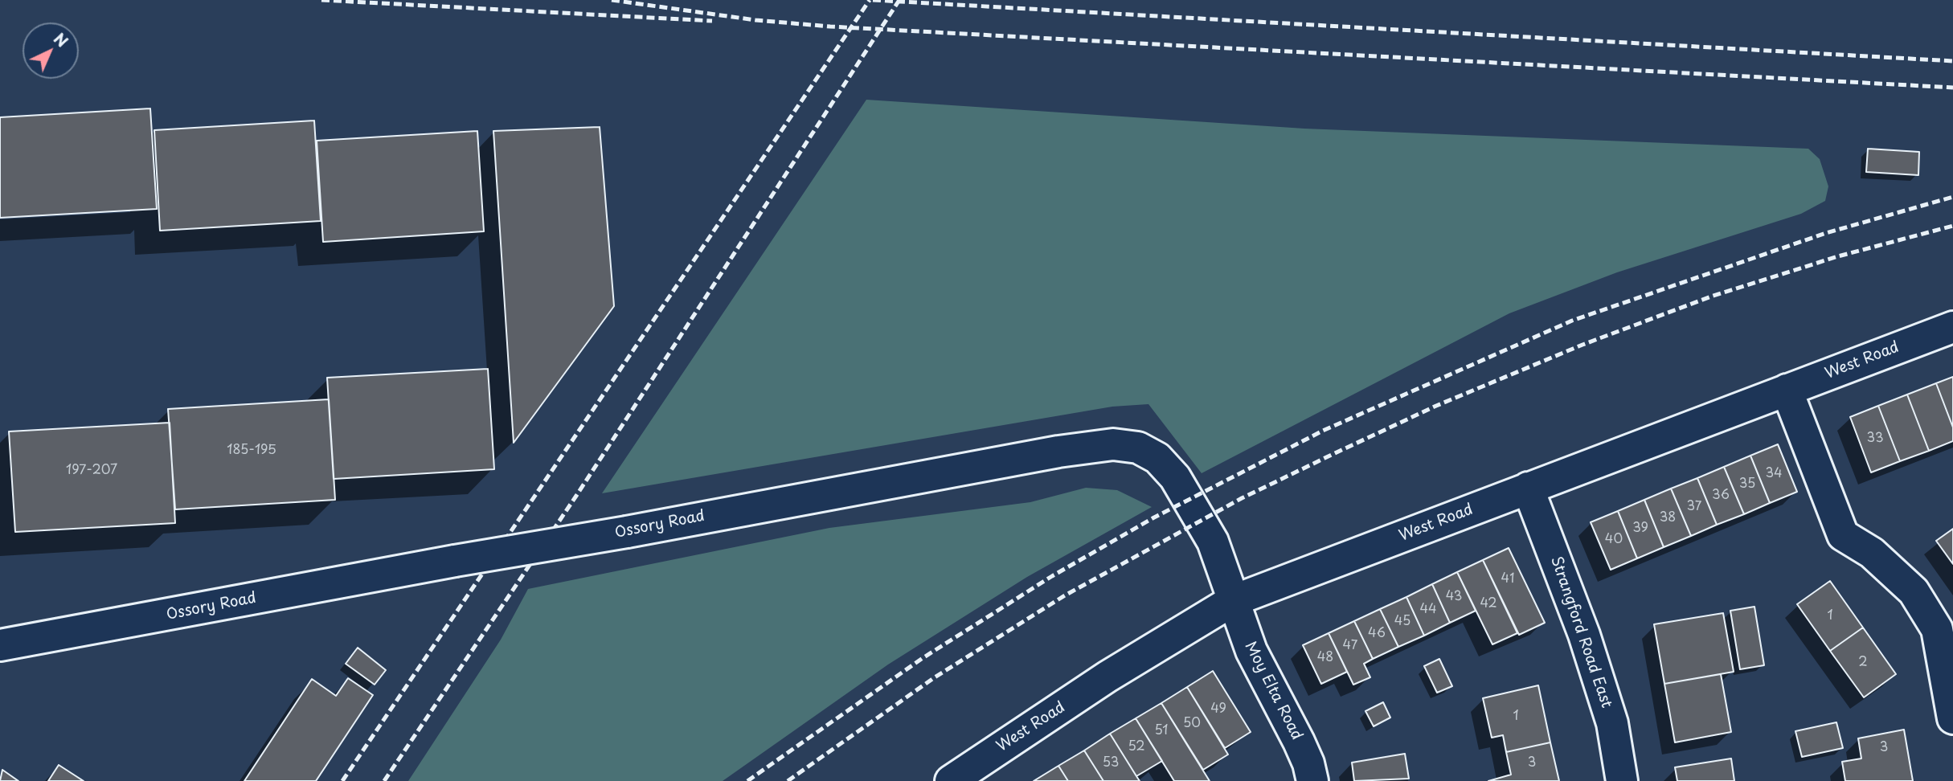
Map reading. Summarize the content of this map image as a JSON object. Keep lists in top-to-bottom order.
{
  "streets": {
    "street": [
      "West Road",
      "Ossory Road",
      "Strangford Road East",
      "Moy Elta Road"
    ]
  },
  "crossings": [
    ["West Road", "Ossory Road"],
    ["West Road", "Strangford Road East"],
    ["West Road", "Moy Elta Road"],
    ["Ossory Road", "Moy Elta Road"]
  ],
  "house_numbers": [
    "33",
    "185-195",
    "197-207",
    "34",
    "35",
    "36",
    "37",
    "38",
    "39",
    "40",
    "41",
    "43",
    "42",
    "44",
    "1",
    "45",
    "46",
    "47",
    "48",
    "2",
    "49",
    "1",
    "50",
    "51",
    "52",
    "3",
    "53",
    "3"
  ],
  "north": "top right"
}
